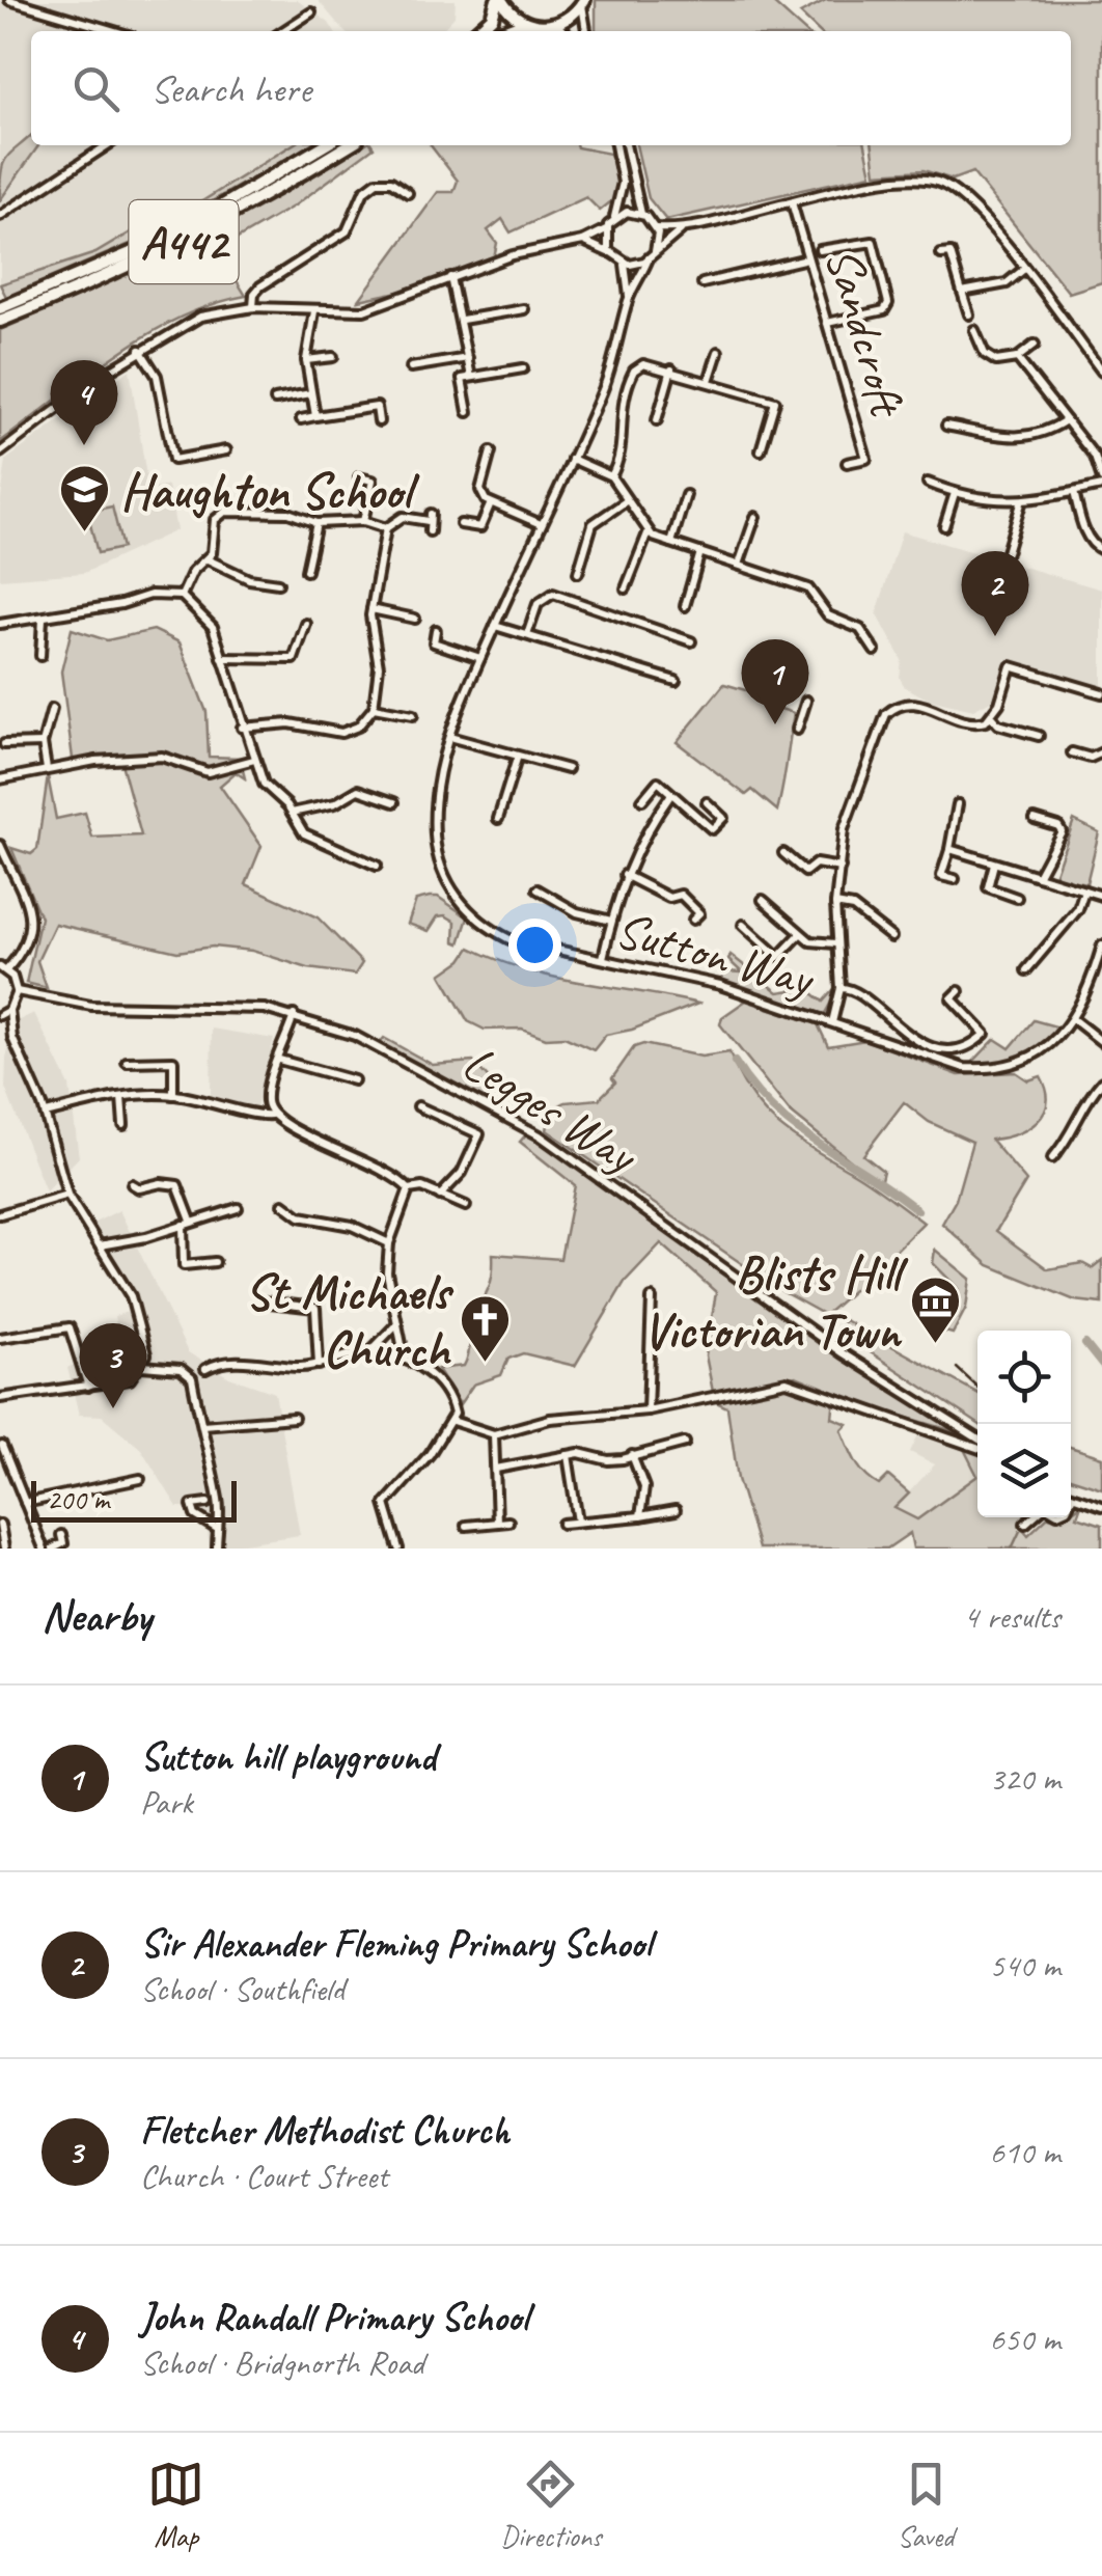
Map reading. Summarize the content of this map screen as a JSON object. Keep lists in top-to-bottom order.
{
  "streets": {
    "highway": ["A442"],
    "street": ["Sandcroft", "Sutton Way", "Legges Way"]
  },
  "crossings": [
    ["Sandcroft", "Sutton Way"]
  ],
  "places": {
    "school or university": ["Haughton School"],
    "museum": ["Blists Hill Victorian Town"],
    "church": ["St Michaels Church"]
  },
  "scale_bar": "200 m",
  "page": {
    "search": "Search here",
    "pins": [
      "4",
      "2",
      "1",
      "3"
    ],
    "scale": "200 m",
    "heading": ["Nearby", "4 results"],
    "list": [
      {
        "mark": "1",
        "name": "Sutton hill playground",
        "note": "Park",
        "value": "320 m"
      },
      {
        "mark": "2",
        "name": "Sir Alexander Fleming Primary School",
        "note": "School · Southfield",
        "value": "540 m"
      },
      {
        "mark": "3",
        "name": "Fletcher Methodist Church",
        "note": "Church · Court Street",
        "value": "610 m"
      },
      {
        "mark": "4",
        "name": "John Randall Primary School",
        "note": "School · Bridgnorth Road",
        "value": "650 m"
      }
    ],
    "nav": ["Map", "Directions", "Saved"]
  }
}
